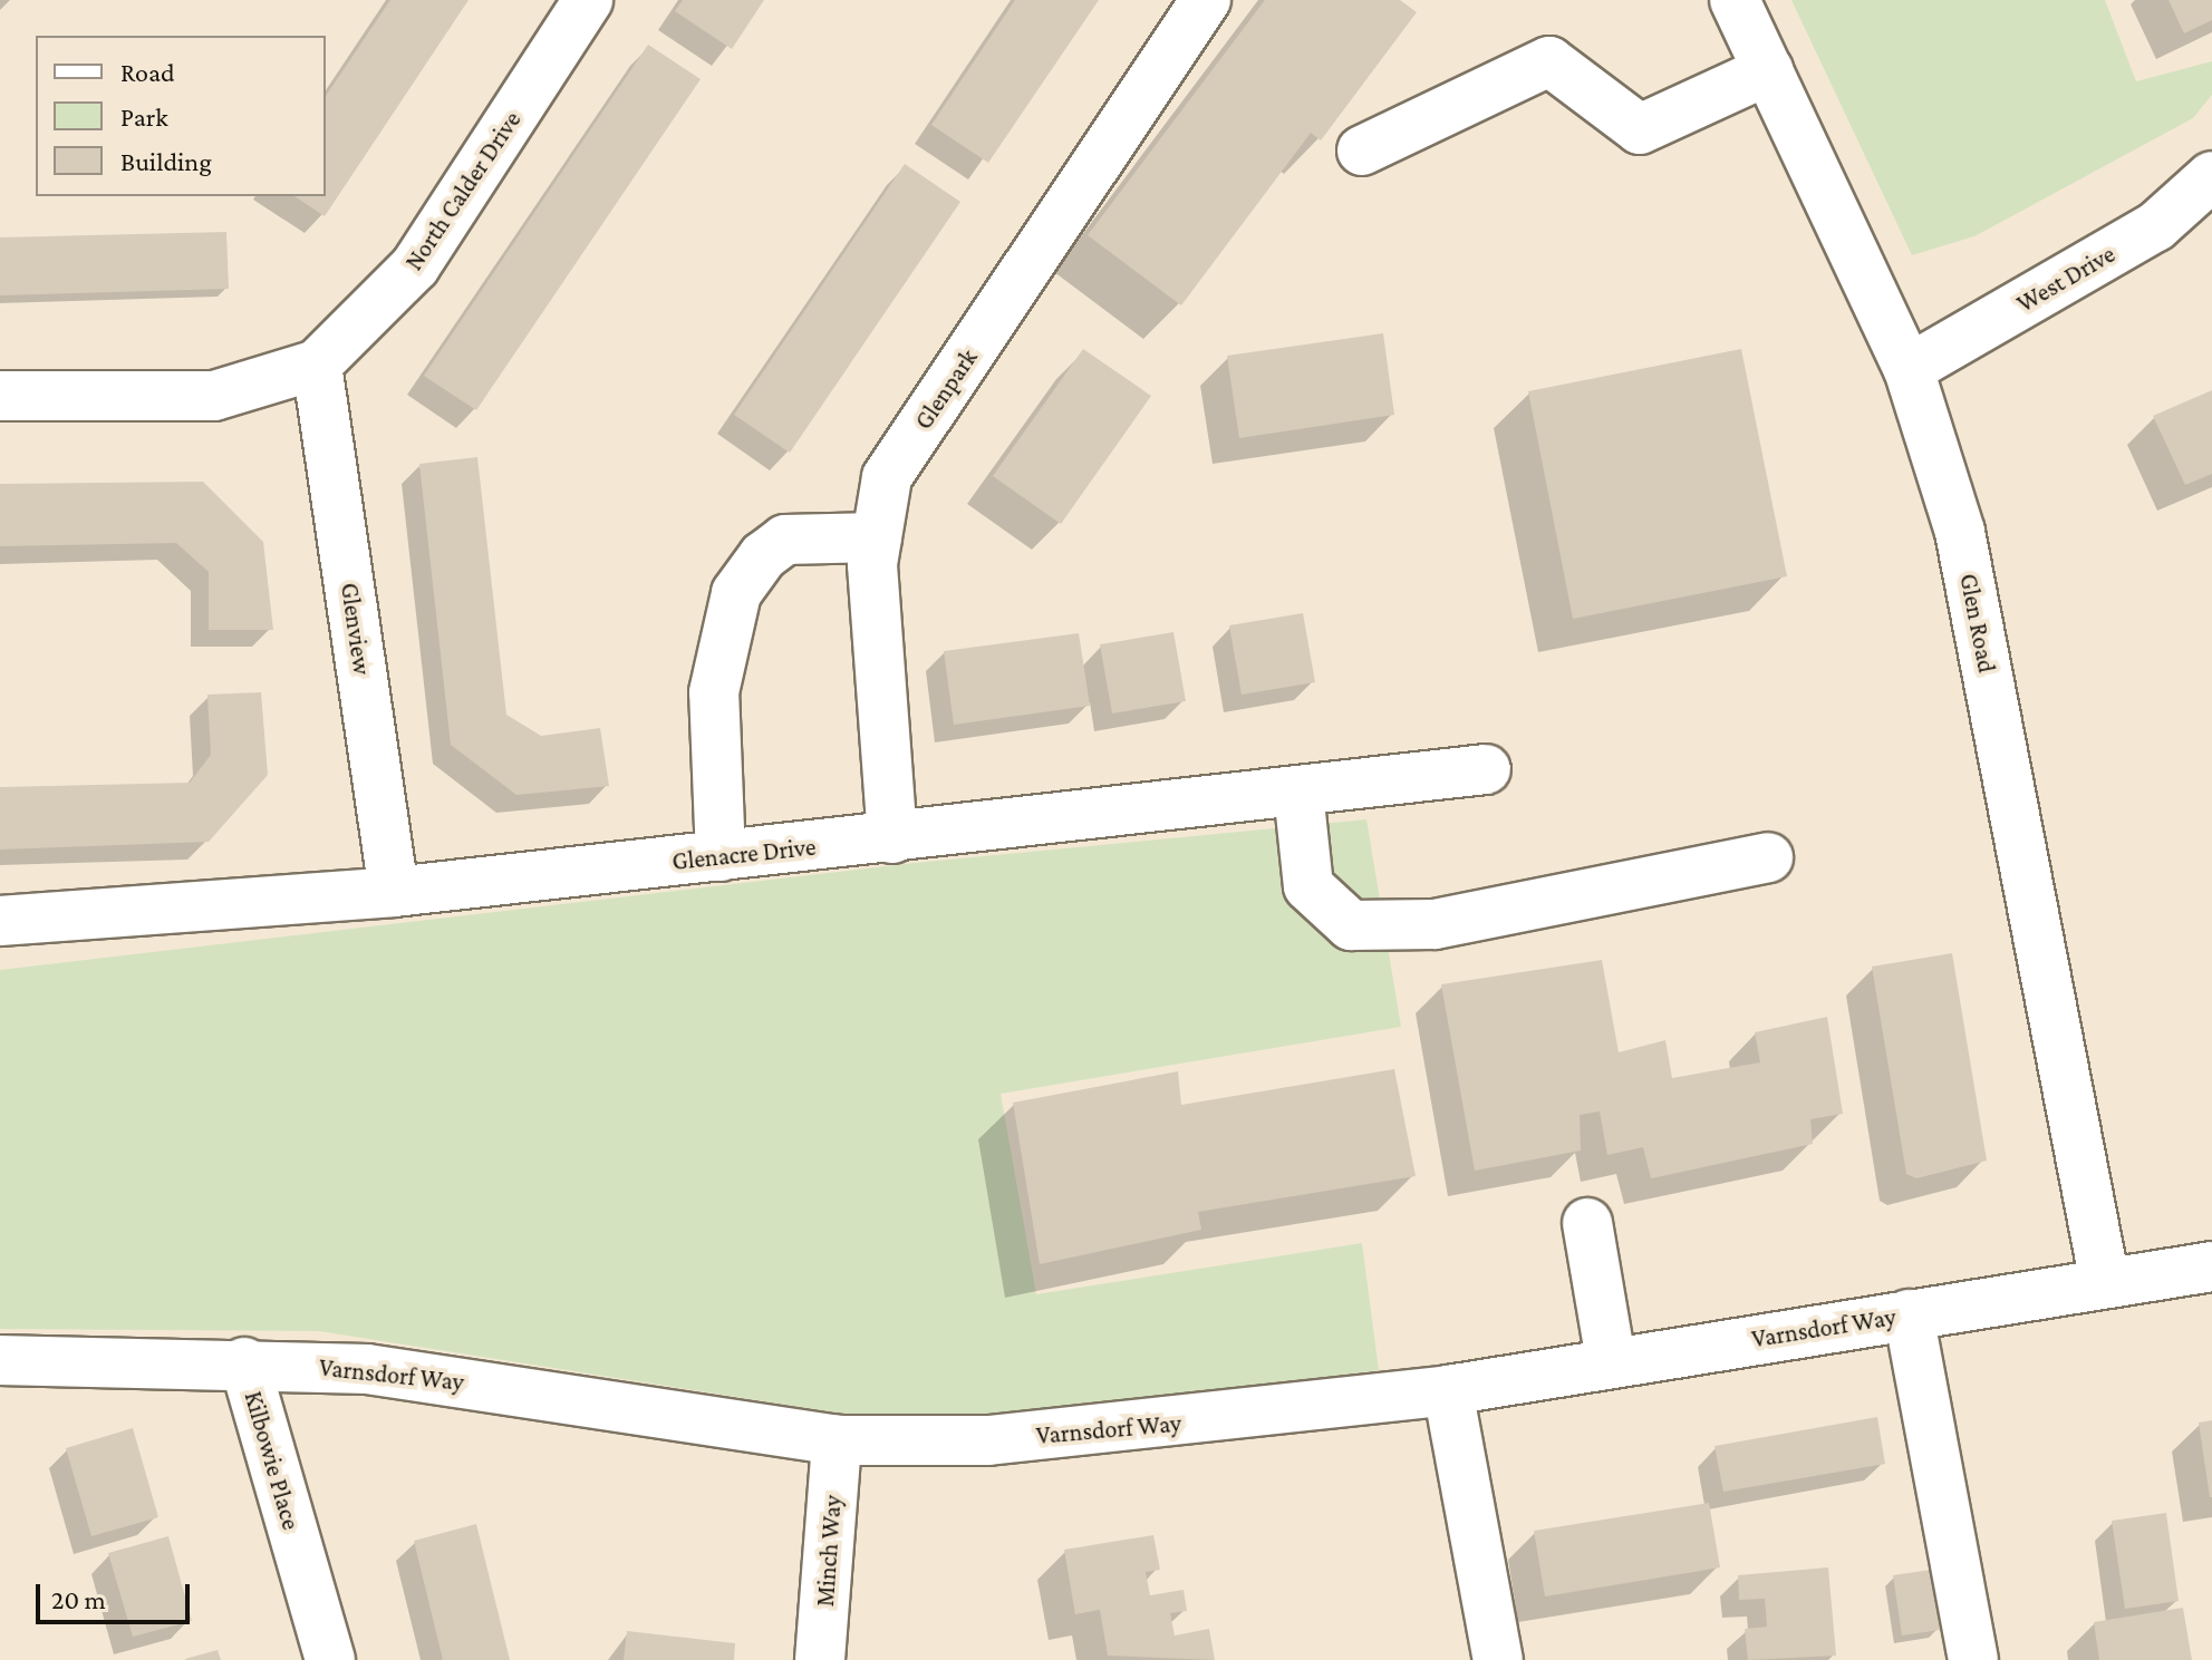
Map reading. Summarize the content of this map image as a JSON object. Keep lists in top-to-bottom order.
{
  "streets": {
    "street": [
      "North Calder Drive",
      "West Drive",
      "Glenpark",
      "Glen Road",
      "Glenview",
      "Glenacre Drive",
      "Varnsdorf Way",
      "Kilbowie Place",
      "Minch Way"
    ]
  },
  "crossings": [
    ["North Calder Drive", "Glenview"],
    ["West Drive", "Glen Road"],
    ["Glenpark", "Glenacre Drive"],
    ["Glen Road", "Varnsdorf Way"],
    ["Glenview", "Glenacre Drive"],
    ["Varnsdorf Way", "Kilbowie Place"],
    ["Varnsdorf Way", "Minch Way"]
  ],
  "legend": ["Road", "Park", "Building"],
  "scale_bar": "20 m"
}
